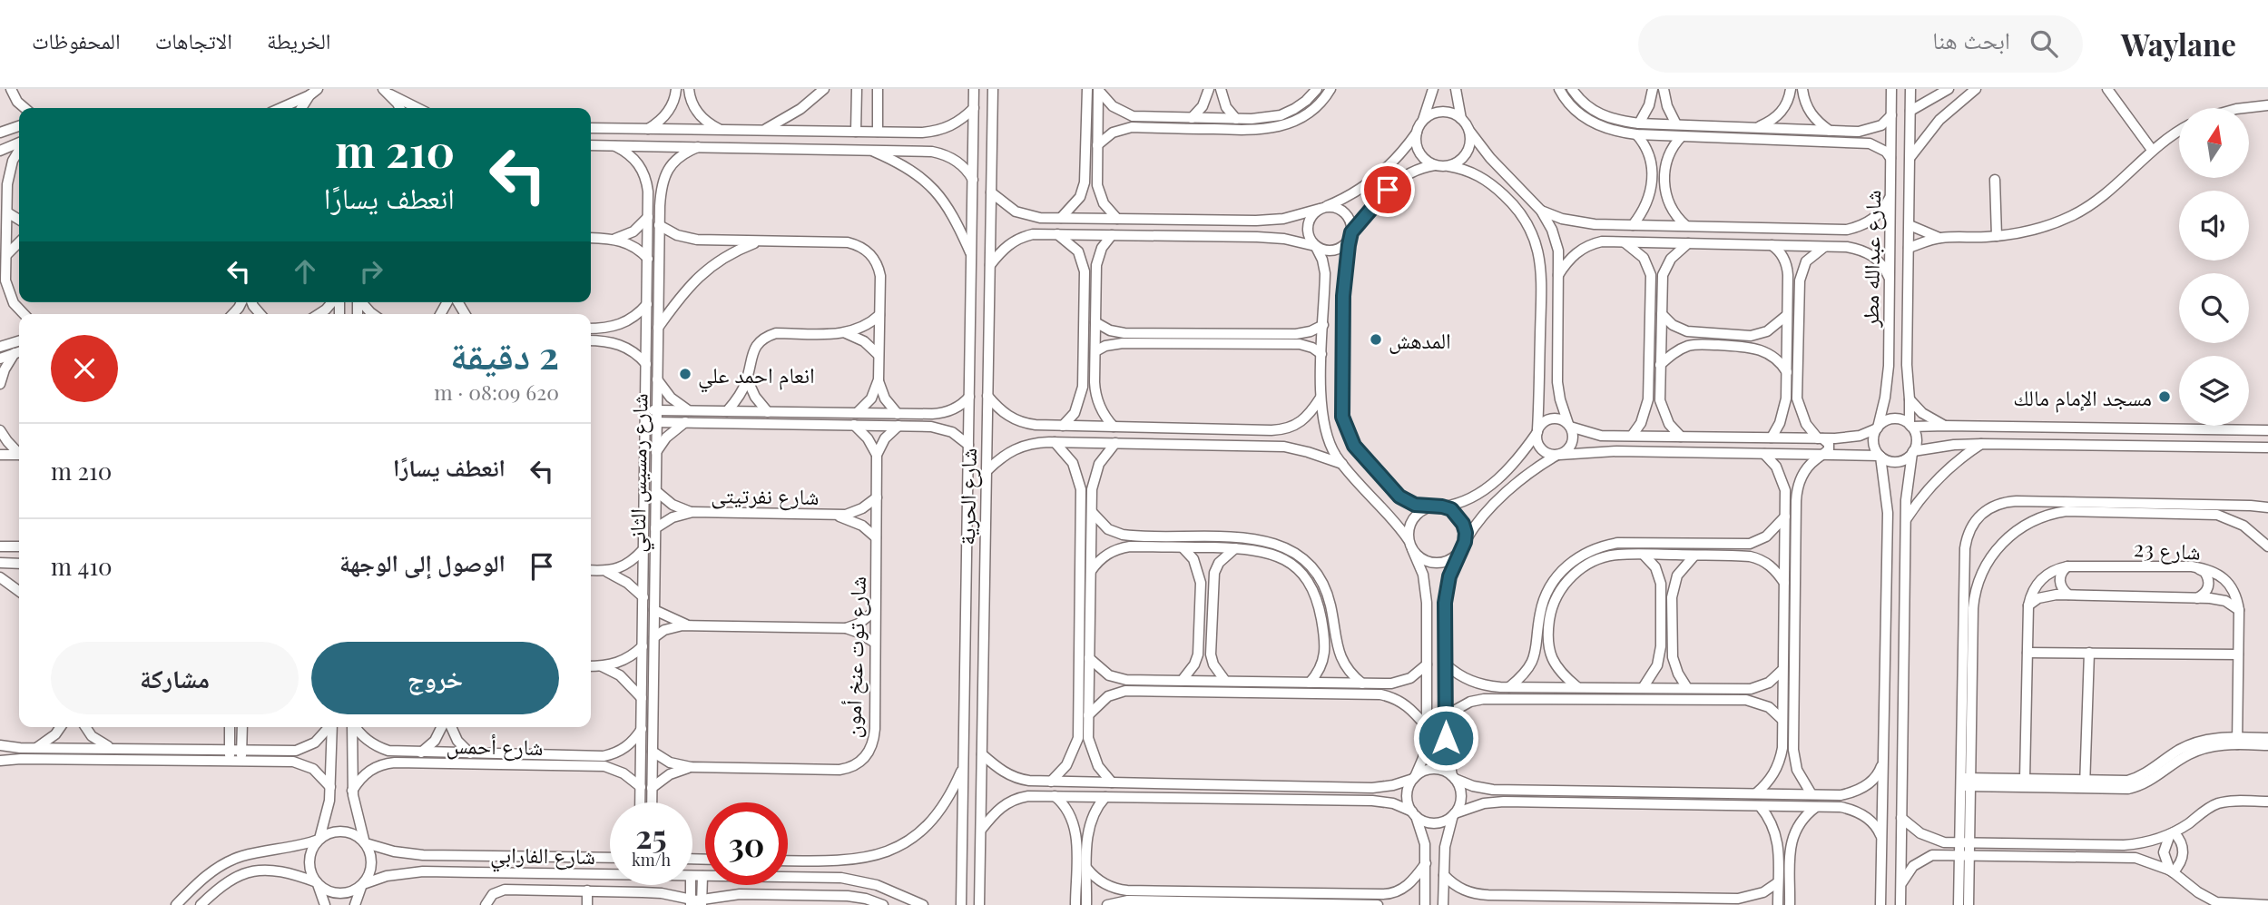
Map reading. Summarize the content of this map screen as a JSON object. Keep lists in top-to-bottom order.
{
  "streets": {
    "street": [
      "شارع عبدالله مطر",
      "شارع رمسيس الثاني",
      "شارع نفرتيتى",
      "شارع الحرية",
      "شارع 23",
      "شارع توت عنخ أمون",
      "شارع أحمس",
      "شارع الفارابي"
    ]
  },
  "crossings": [
    ["شارع رمسيس الثاني", "شارع نفرتيتى"],
    ["شارع رمسيس الثاني", "شارع توت عنخ أمون"],
    ["شارع رمسيس الثاني", "شارع أحمس"],
    ["شارع نفرتيتى", "شارع توت عنخ أمون"]
  ],
  "places": ["المدهش", "انعام احمد علي", "مسجد الإمام مالك"],
  "north": "top",
  "page": {
    "header": "Waylane",
    "search": "ابحث هنا",
    "nav": ["الخريطة", "الاتجاهات", "المحفوظات"],
    "turn": ["210 m", "انعطف يسارًا"],
    "heading": ["2 دقيقة", "620 m · 08:09"],
    "list": [
      {
        "name": "انعطف يسارًا",
        "value": "210 m"
      },
      {
        "name": "الوصول إلى الوجهة",
        "value": "410 m"
      }
    ],
    "buttons": ["خروج", "مشاركة"],
    "speed": "25 km/h",
    "limit": "30"
  }
}
